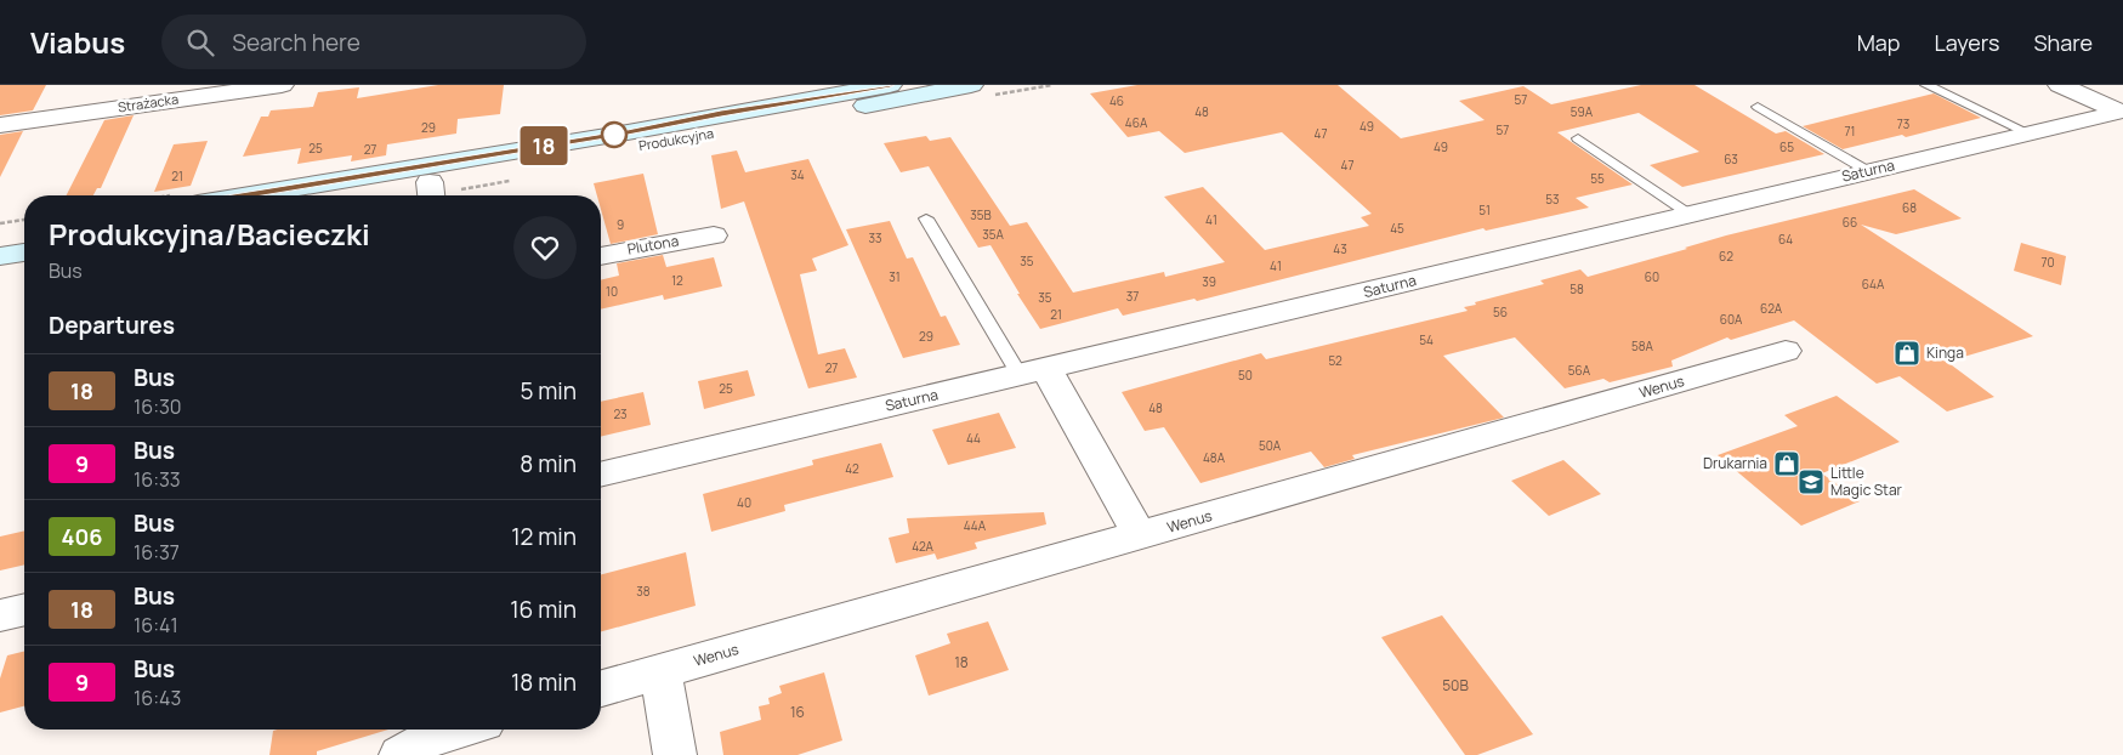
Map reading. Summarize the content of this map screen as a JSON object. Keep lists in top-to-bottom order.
{
  "streets": {
    "main road": ["Produkcyjna"],
    "street": [
      "Strażacka",
      "Saturna",
      "Plutona",
      "Wenus"
    ]
  },
  "places": {
    "shop": ["Kinga", "Drukarnia"],
    "school or university": ["Little Magic Star"]
  },
  "lines": ["bus line 18"],
  "house_numbers": [
    "57",
    "46",
    "48",
    "59A",
    "46A",
    "73",
    "49",
    "29",
    "57",
    "71",
    "47",
    "49",
    "65",
    "25",
    "27",
    "63",
    "47",
    "34",
    "21",
    "55",
    "53",
    "68",
    "51",
    "35B",
    "41",
    "66",
    "9",
    "45",
    "35A",
    "33",
    "64",
    "43",
    "62",
    "35",
    "70",
    "41",
    "31",
    "60",
    "12",
    "39",
    "64A",
    "58",
    "10",
    "37",
    "35",
    "62A",
    "56",
    "21",
    "60A",
    "29",
    "54",
    "58A",
    "52",
    "27",
    "56A",
    "50",
    "25",
    "48",
    "23",
    "44",
    "50A",
    "48A",
    "42",
    "40",
    "44A",
    "42A",
    "38",
    "18",
    "50B",
    "16"
  ],
  "page": {
    "header": "Viabus",
    "search": "Search here",
    "nav": ["Map", "Layers", "Share"],
    "on_map": "18",
    "heading": [
      ["Produkcyjna/Bacieczki", "Bus"],
      "Departures"
    ],
    "list": [
      {
        "mark": "18",
        "name": "Bus",
        "note": "16:30",
        "value": "5 min"
      },
      {
        "mark": "9",
        "name": "Bus",
        "note": "16:33",
        "value": "8 min"
      },
      {
        "mark": "406",
        "name": "Bus",
        "note": "16:37",
        "value": "12 min"
      },
      {
        "mark": "18",
        "name": "Bus",
        "note": "16:41",
        "value": "16 min"
      },
      {
        "mark": "9",
        "name": "Bus",
        "note": "16:43",
        "value": "18 min"
      }
    ]
  }
}
